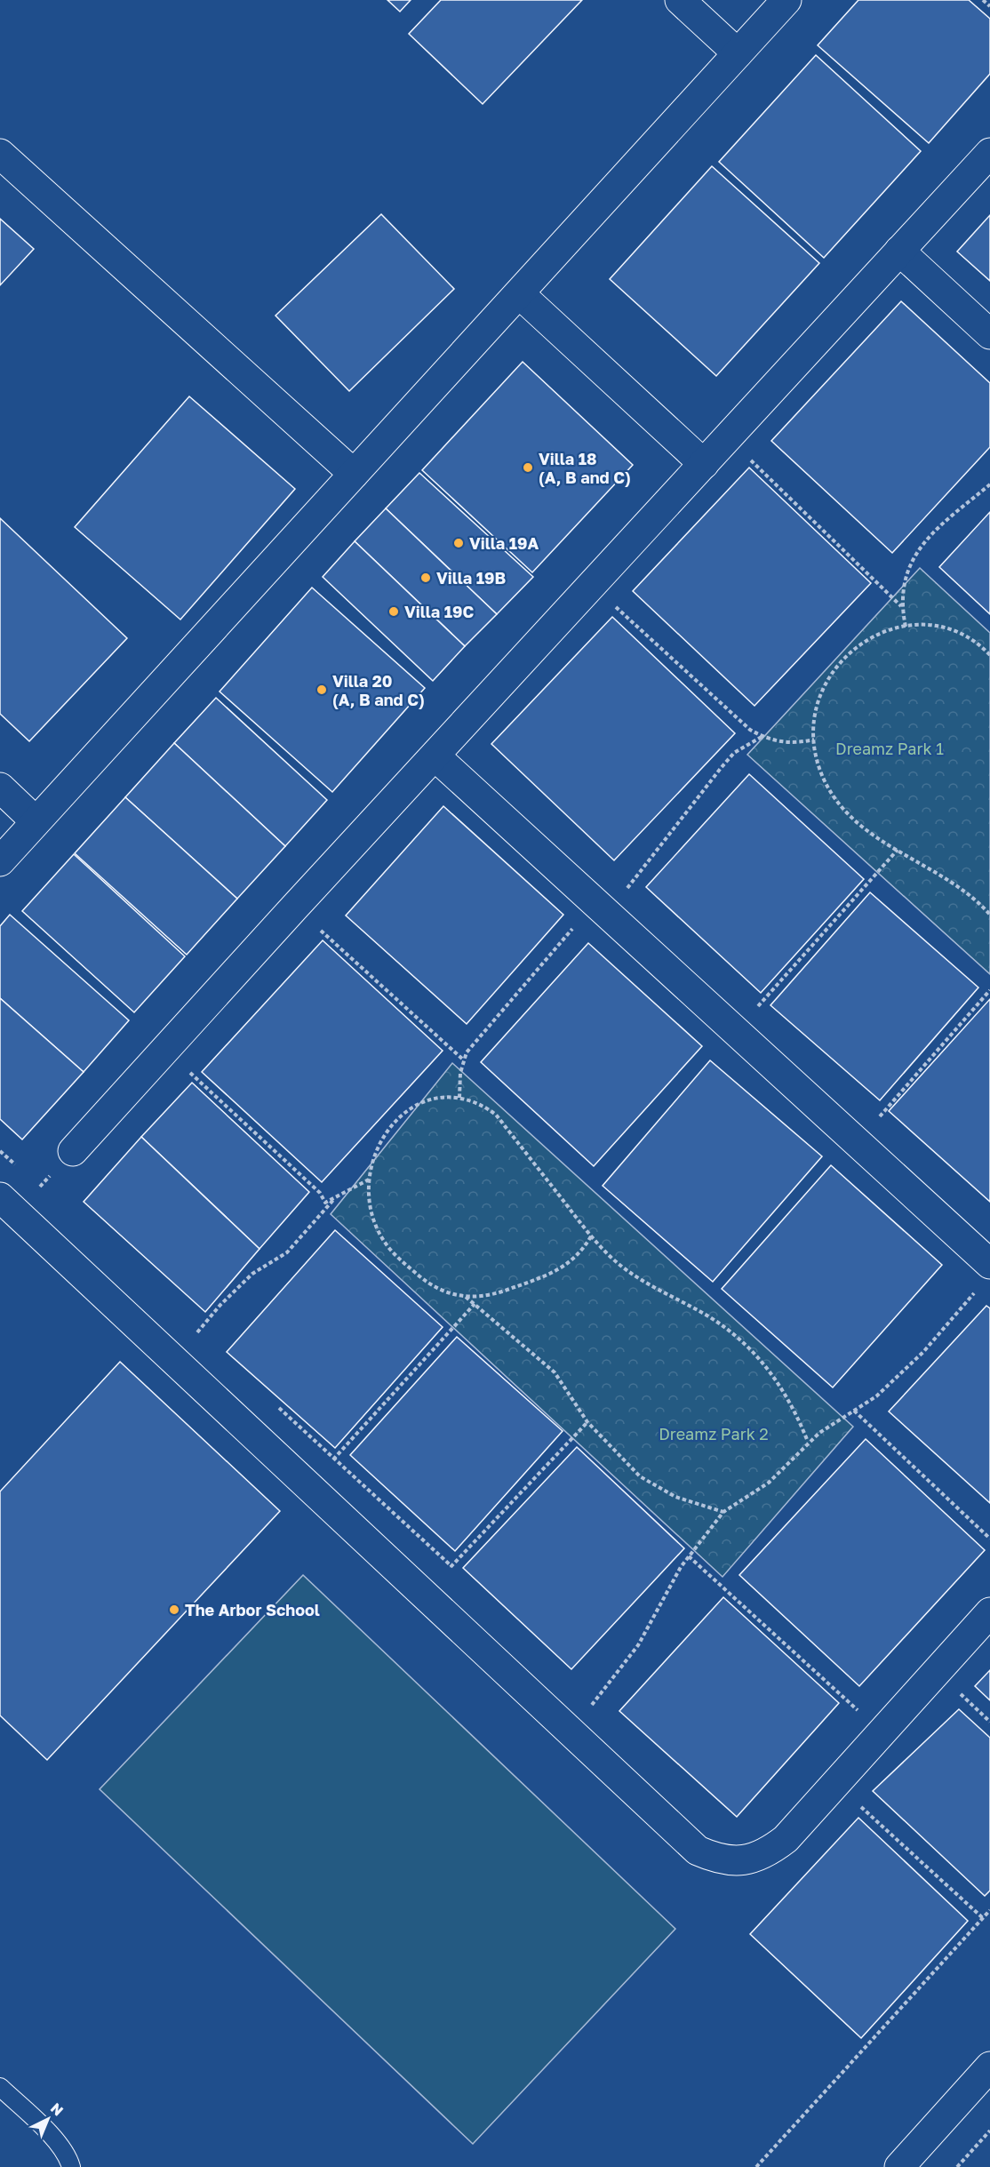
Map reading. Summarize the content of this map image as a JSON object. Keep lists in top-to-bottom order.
{
  "parks": ["Dreamz Park 1", "Dreamz Park 2"],
  "places": [
    "Villa 18 (A, B and C)",
    "Villa 19A",
    "Villa 19B",
    "Villa 19C",
    "Villa 20 (A, B and C)",
    "The Arbor School"
  ],
  "north": "top right"
}
